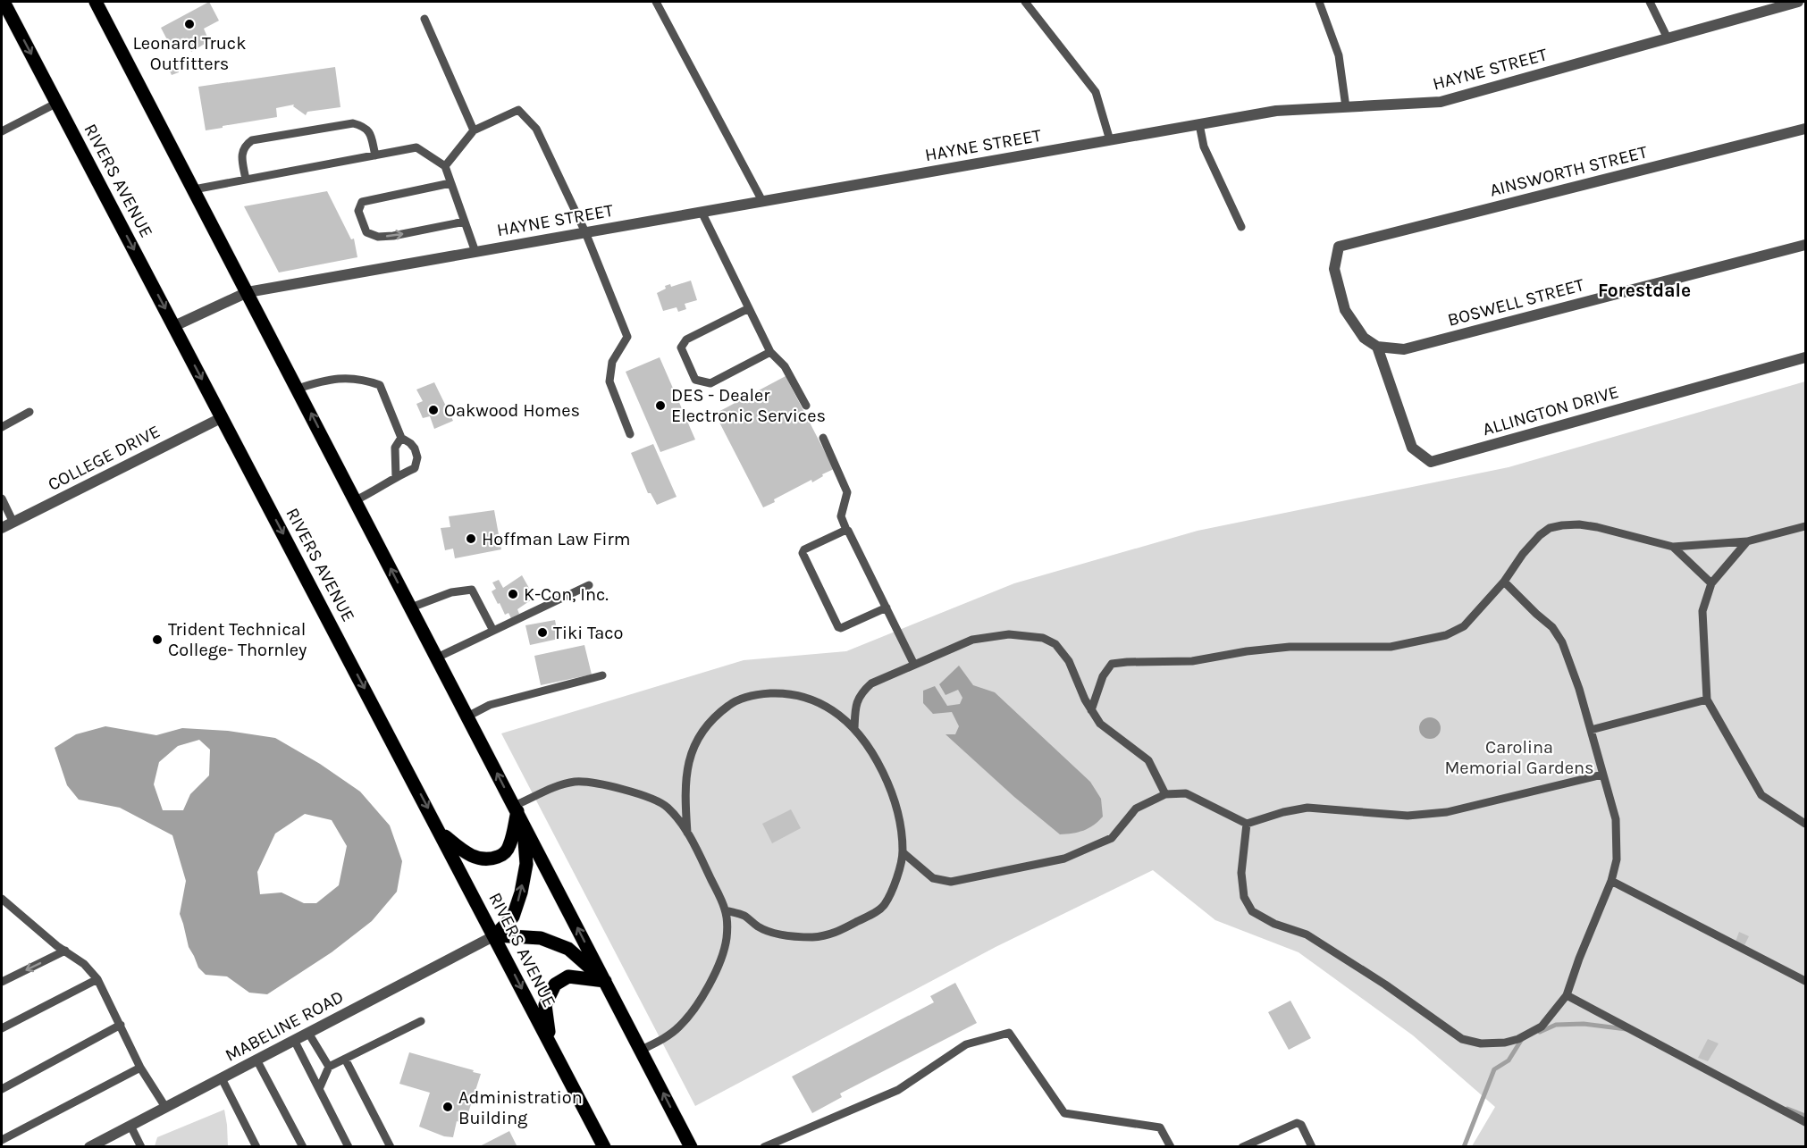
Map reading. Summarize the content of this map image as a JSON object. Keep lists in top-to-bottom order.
{
  "streets": {
    "main road": ["RIVERS AVENUE"],
    "street": [
      "HAYNE STREET",
      "AINSWORTH STREET",
      "BOSWELL STREET",
      "ALLINGTON DRIVE",
      "COLLEGE DRIVE",
      "MABELINE ROAD"
    ]
  },
  "crossings": [
    ["HAYNE STREET", "RIVERS AVENUE"],
    ["AINSWORTH STREET", "BOSWELL STREET"],
    ["AINSWORTH STREET", "ALLINGTON DRIVE"],
    ["RIVERS AVENUE", "COLLEGE DRIVE"],
    ["RIVERS AVENUE", "MABELINE ROAD"],
    ["BOSWELL STREET", "ALLINGTON DRIVE"]
  ],
  "districts": ["Forestdale"],
  "parks": ["Carolina Memorial Gardens"],
  "places": [
    "Leonard Truck Outfitters",
    "DES - Dealer Electronic Services",
    "Oakwood Homes",
    "Hoffman Law Firm",
    "K-Con, Inc.",
    "Tiki Taco",
    "Trident Technical College- Thornley",
    "Administration Building"
  ]
}
